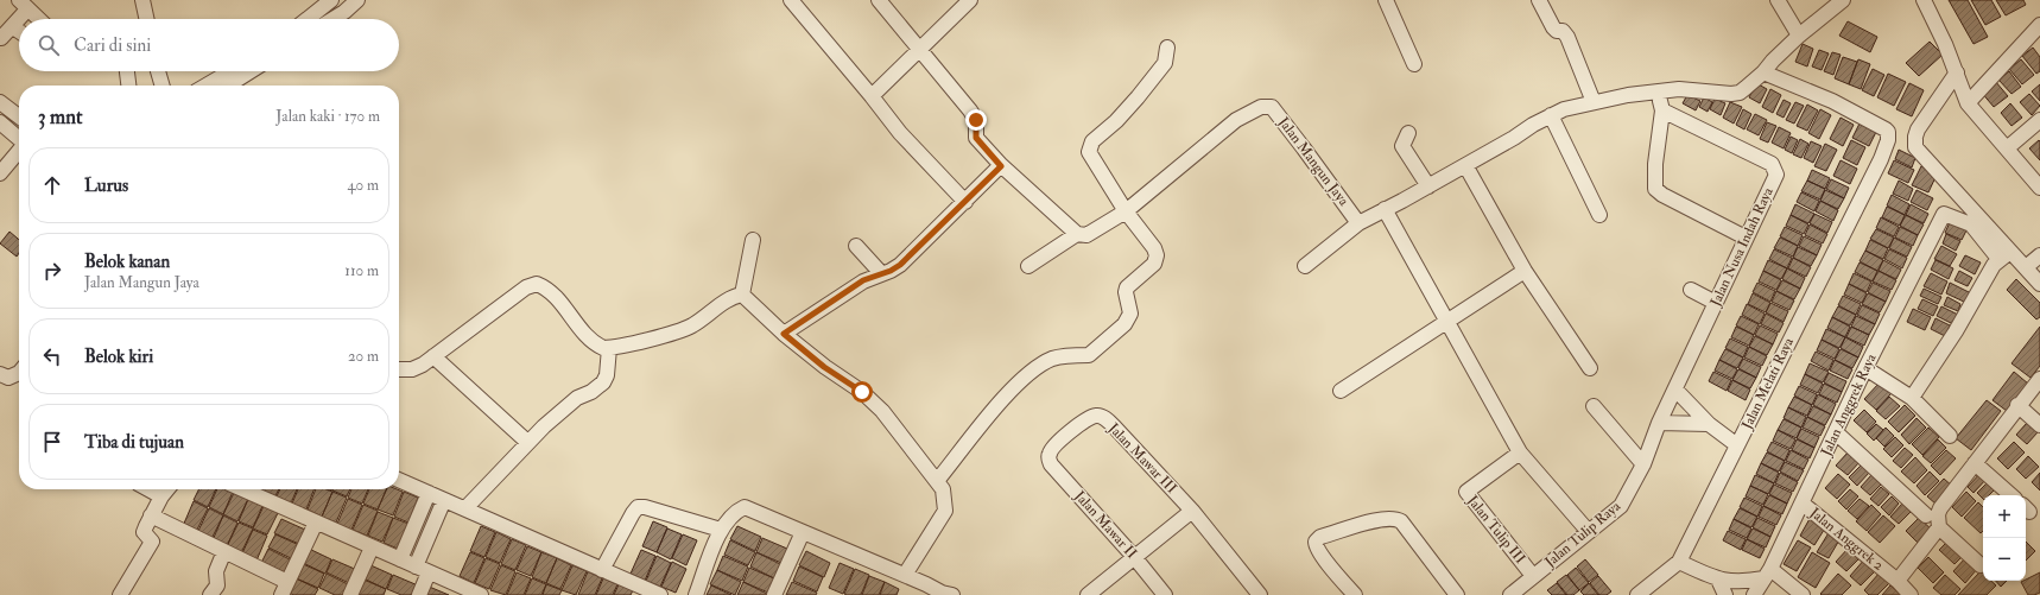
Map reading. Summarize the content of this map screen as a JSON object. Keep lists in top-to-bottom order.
{
  "streets": {
    "street": [
      "Jalan Mangun Jaya",
      "Jalan Nusa Indah Raya",
      "Jalan Melati Raya",
      "Jalan Anggrek Raya",
      "Jalan Mawar III",
      "Jalan Mawar II",
      "Jalan Tulip III",
      "Jalan Tulip Raya",
      "Jalan Anggrek 2"
    ]
  },
  "crossings": [
    ["Jalan Nusa Indah Raya", "Jalan Tulip Raya"],
    ["Jalan Anggrek Raya", "Jalan Anggrek 2"],
    ["Jalan Mawar III", "Jalan Mawar II"],
    ["Jalan Tulip III", "Jalan Tulip Raya"]
  ],
  "page": {
    "search": "Cari di sini",
    "heading": ["3 mnt", "Jalan kaki · 170 m"],
    "list": [
      ["Lurus", "40 m"],
      ["Belok kanan", "Jalan Mangun Jaya", "110 m"],
      ["Belok kiri", "20 m"],
      "Tiba di tujuan"
    ],
    "map_buttons": ["+", "−"]
  }
}
